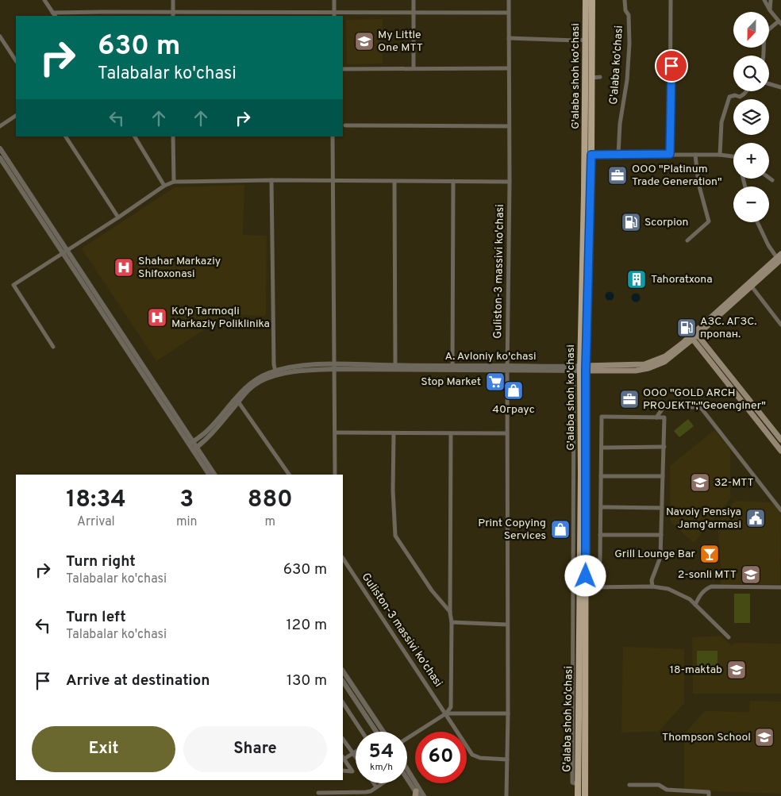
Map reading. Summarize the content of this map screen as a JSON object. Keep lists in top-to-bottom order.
{
  "streets": {
    "main road": ["G'alaba shoh ko'chasi", "A. Avloniy ko'chasi"],
    "street": ["G'alaba ko'chasi", "Guliston-3 massivi ko'chasi"]
  },
  "crossings": [
    ["G'alaba shoh ko'chasi", "A. Avloniy ko'chasi"],
    ["Guliston-3 massivi ko'chasi", "A. Avloniy ko'chasi"]
  ],
  "places": {
    "school or university": [
      "My Little One MTT",
      "32-MTT",
      "2-sonli MTT",
      "18-maktab",
      "Thompson School"
    ],
    "office": ["OOO \"Platinum Trade Generation\"", "ООО \"GOLD ARCH PROJEKT\";\"Geoenginer\""],
    "fuel station": ["Scorpion", "АЗС. АГЗС. пропан."],
    "hospital": ["Shahar Markaziy Shifoxonasi", "Ko'p Tarmoqli Markaziy Poliklinika"],
    "building": ["Tahoratxona"],
    "supermarket": ["Stop Market"],
    "shop": ["40граус", "Print Copying Services"],
    "public building": ["Navoiy Pensiya Jamg'armasi"],
    "bar": ["Grill Lounge Bar"]
  },
  "north": "bottom",
  "page": {
    "map_buttons": ["+", "−"],
    "turn": ["630 m", "Talabalar ko'chasi"],
    "eta": [
      "18:34",
      "Arrival",
      "3",
      "min",
      "880",
      "m"
    ],
    "list": [
      {
        "name": "Turn right",
        "note": "Talabalar ko'chasi",
        "value": "630 m"
      },
      {
        "name": "Turn left",
        "note": "Talabalar ko'chasi",
        "value": "120 m"
      },
      {
        "name": "Arrive at destination",
        "value": "130 m"
      }
    ],
    "buttons": ["Exit", "Share"],
    "speed": "54 km/h",
    "limit": "60"
  }
}
